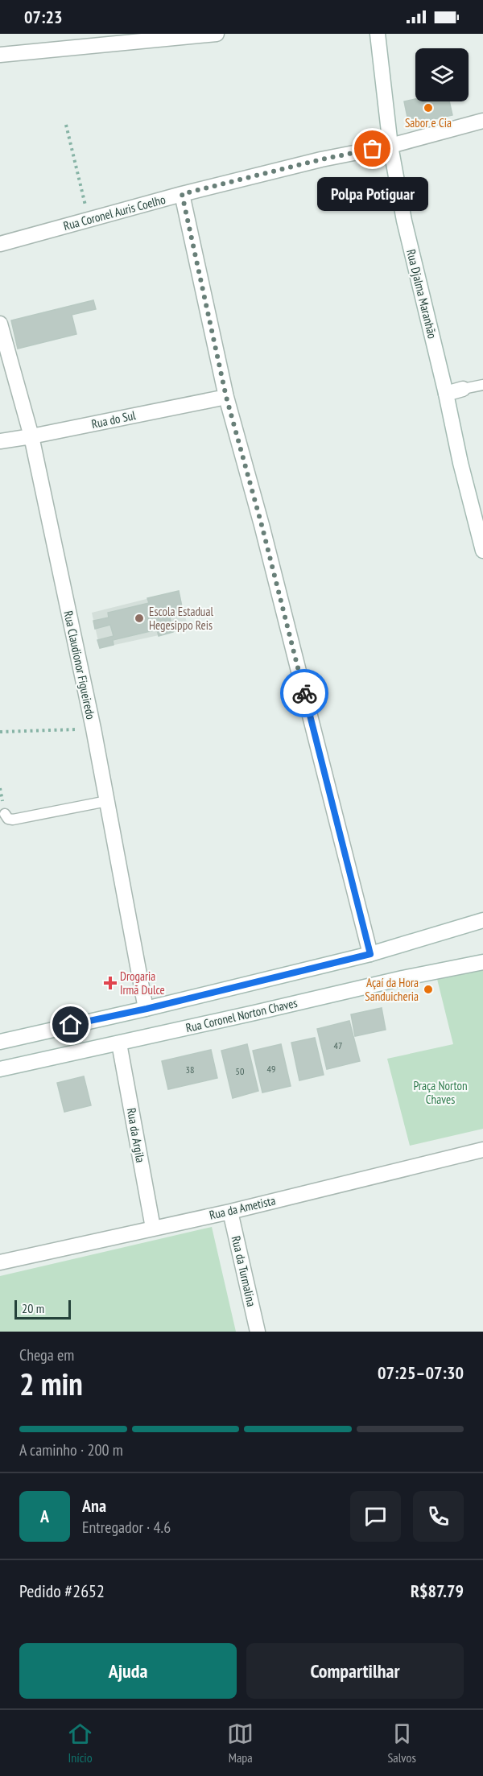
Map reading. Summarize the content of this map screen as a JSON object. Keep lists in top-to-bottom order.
{
  "streets": {
    "street": [
      "Rua Coronel Auris Coelho",
      "Rua Djalma Maranhão",
      "Rua do Sul",
      "Rua Claudionor Figueiredo",
      "Rua Coronel Norton Chaves",
      "Rua da Argila",
      "Rua da Ametista",
      "Rua da Turmalina"
    ]
  },
  "crossings": [
    ["Rua Coronel Auris Coelho", "Rua Djalma Maranhão"],
    ["Rua do Sul", "Rua Claudionor Figueiredo"],
    ["Rua Coronel Norton Chaves", "Rua da Argila"],
    ["Rua da Argila", "Rua da Ametista"],
    ["Rua da Ametista", "Rua da Turmalina"]
  ],
  "parks": ["Praça Norton Chaves"],
  "places": {
    "other": [
      "Sabor e Cia",
      "Polpa Potiguar",
      "Escola Estadual Hegesippo Reis",
      "Açaí da Hora Sanduicheria"
    ],
    "health": ["Drogaria Irmã Dulce"]
  },
  "house_numbers": [
    "47",
    "49",
    "38",
    "50"
  ],
  "scale_bar": "20 m",
  "page": {
    "status": "07:23",
    "bubble": "Polpa Potiguar",
    "scale": "20 m",
    "heading": ["2 min", "Chega em", "07:25–07:30"],
    "panel": [
      "Ana",
      "Entregador · 4.6",
      "Pedido #2652",
      "R$87.79"
    ],
    "bar": "A caminho · 200 m",
    "round": "A",
    "buttons": ["Ajuda", "Compartilhar"],
    "tabs": ["Início", "Mapa", "Salvos"]
  }
}
